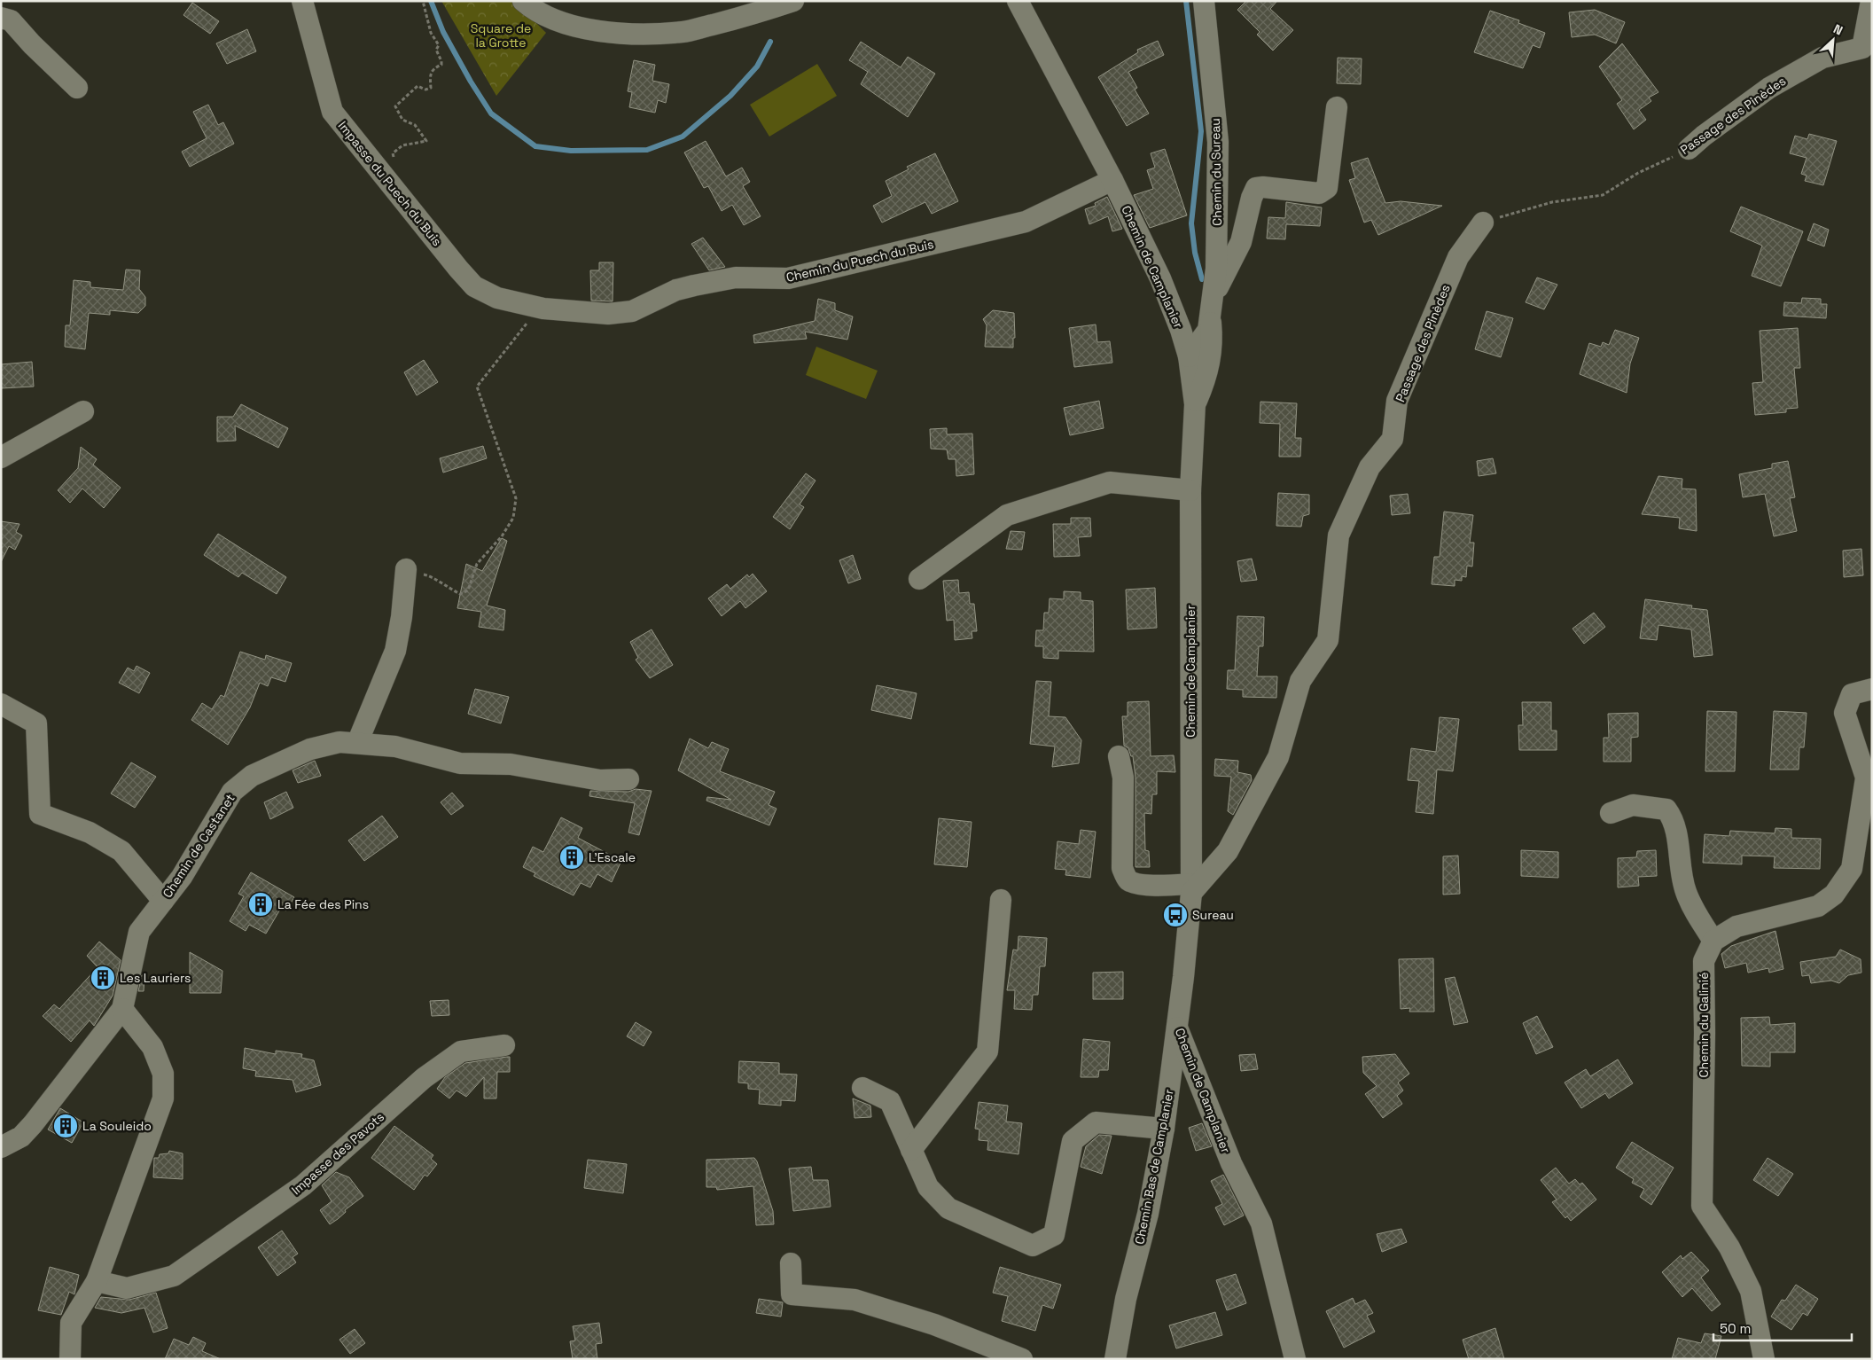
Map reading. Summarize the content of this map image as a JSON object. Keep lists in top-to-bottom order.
{
  "streets": {
    "street": [
      "Passage des Pinèdes",
      "Chemin du Sureau",
      "Impasse du Puech du Buis",
      "Chemin du Puech du Buis",
      "Chemin de Camplanier",
      "Chemin de Castanet",
      "Chemin du Galinié",
      "Impasse des Pavots",
      "Chemin Bas de Camplanier"
    ]
  },
  "crossings": [
    ["Passage des Pinèdes", "Chemin de Camplanier"],
    ["Chemin du Sureau", "Chemin de Camplanier"],
    ["Impasse du Puech du Buis", "Chemin du Puech du Buis"],
    ["Chemin du Puech du Buis", "Chemin de Camplanier"],
    ["Chemin de Camplanier", "Chemin Bas de Camplanier"]
  ],
  "parks": ["Square de la Grotte"],
  "places": {
    "building": [
      "L'Escale",
      "La Fée des Pins",
      "Les Lauriers",
      "La Souleido"
    ],
    "bus stop": ["Sureau"]
  },
  "scale_bar": "50 m",
  "north": "top right"
}
